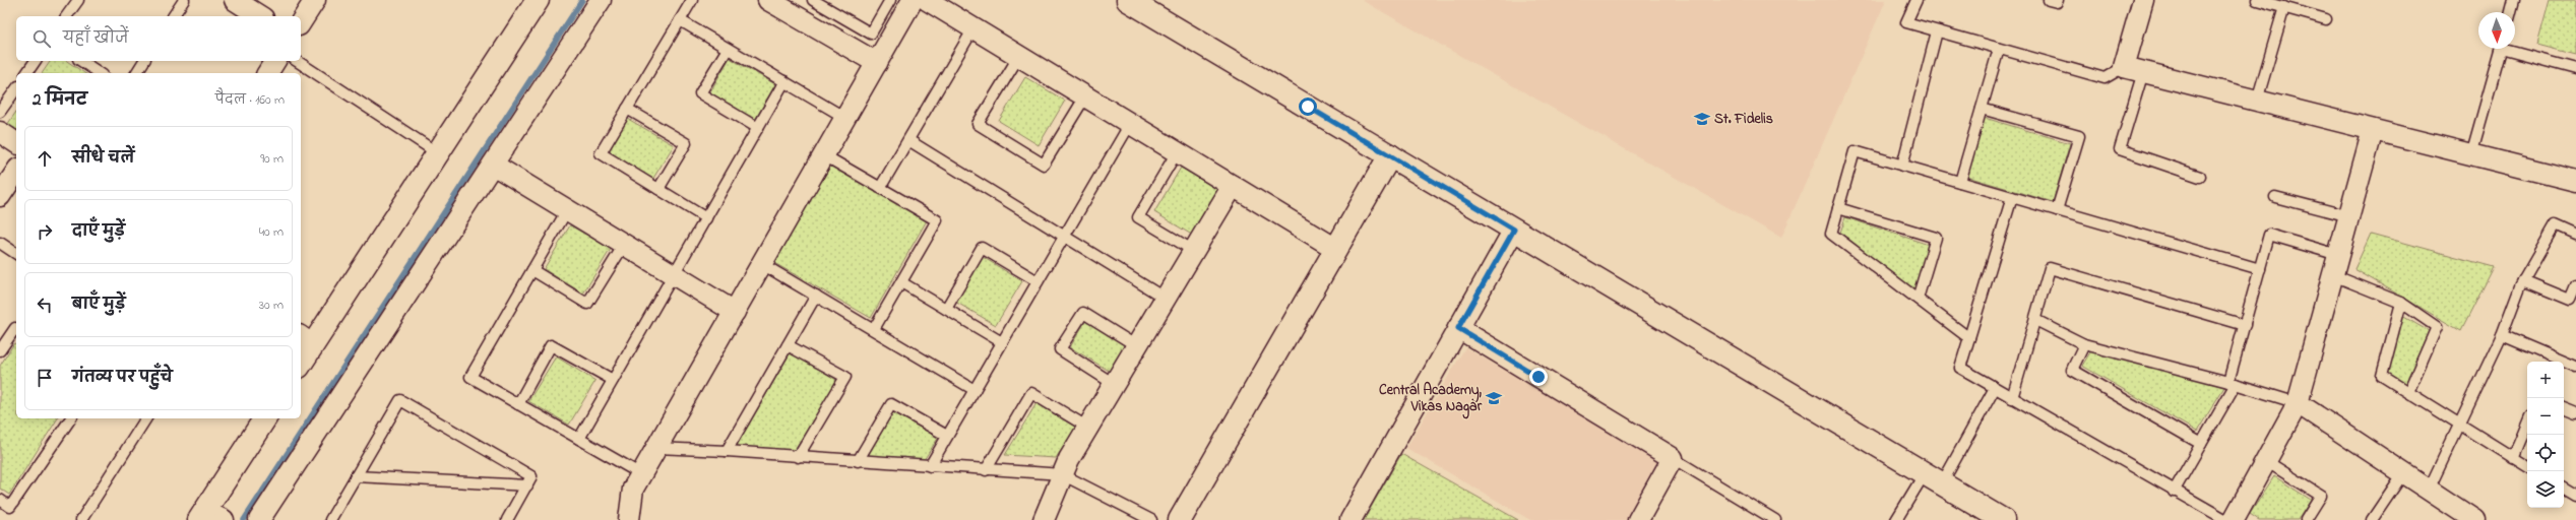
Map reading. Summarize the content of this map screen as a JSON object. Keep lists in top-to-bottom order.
{
  "places": {
    "school or university": ["St. Fidelis", "Central Academy, Vikas Nagar"]
  },
  "north": "bottom",
  "page": {
    "search": "यहाँ खोजें",
    "heading": ["2 मिनट", "पैदल · 160 m"],
    "list": [
      ["सीधे चलें", "90 m"],
      ["दाएँ मुड़ें", "40 m"],
      ["बाएँ मुड़ें", "30 m"],
      "गंतव्य पर पहुँचे"
    ],
    "map_buttons": ["+", "−"]
  }
}
